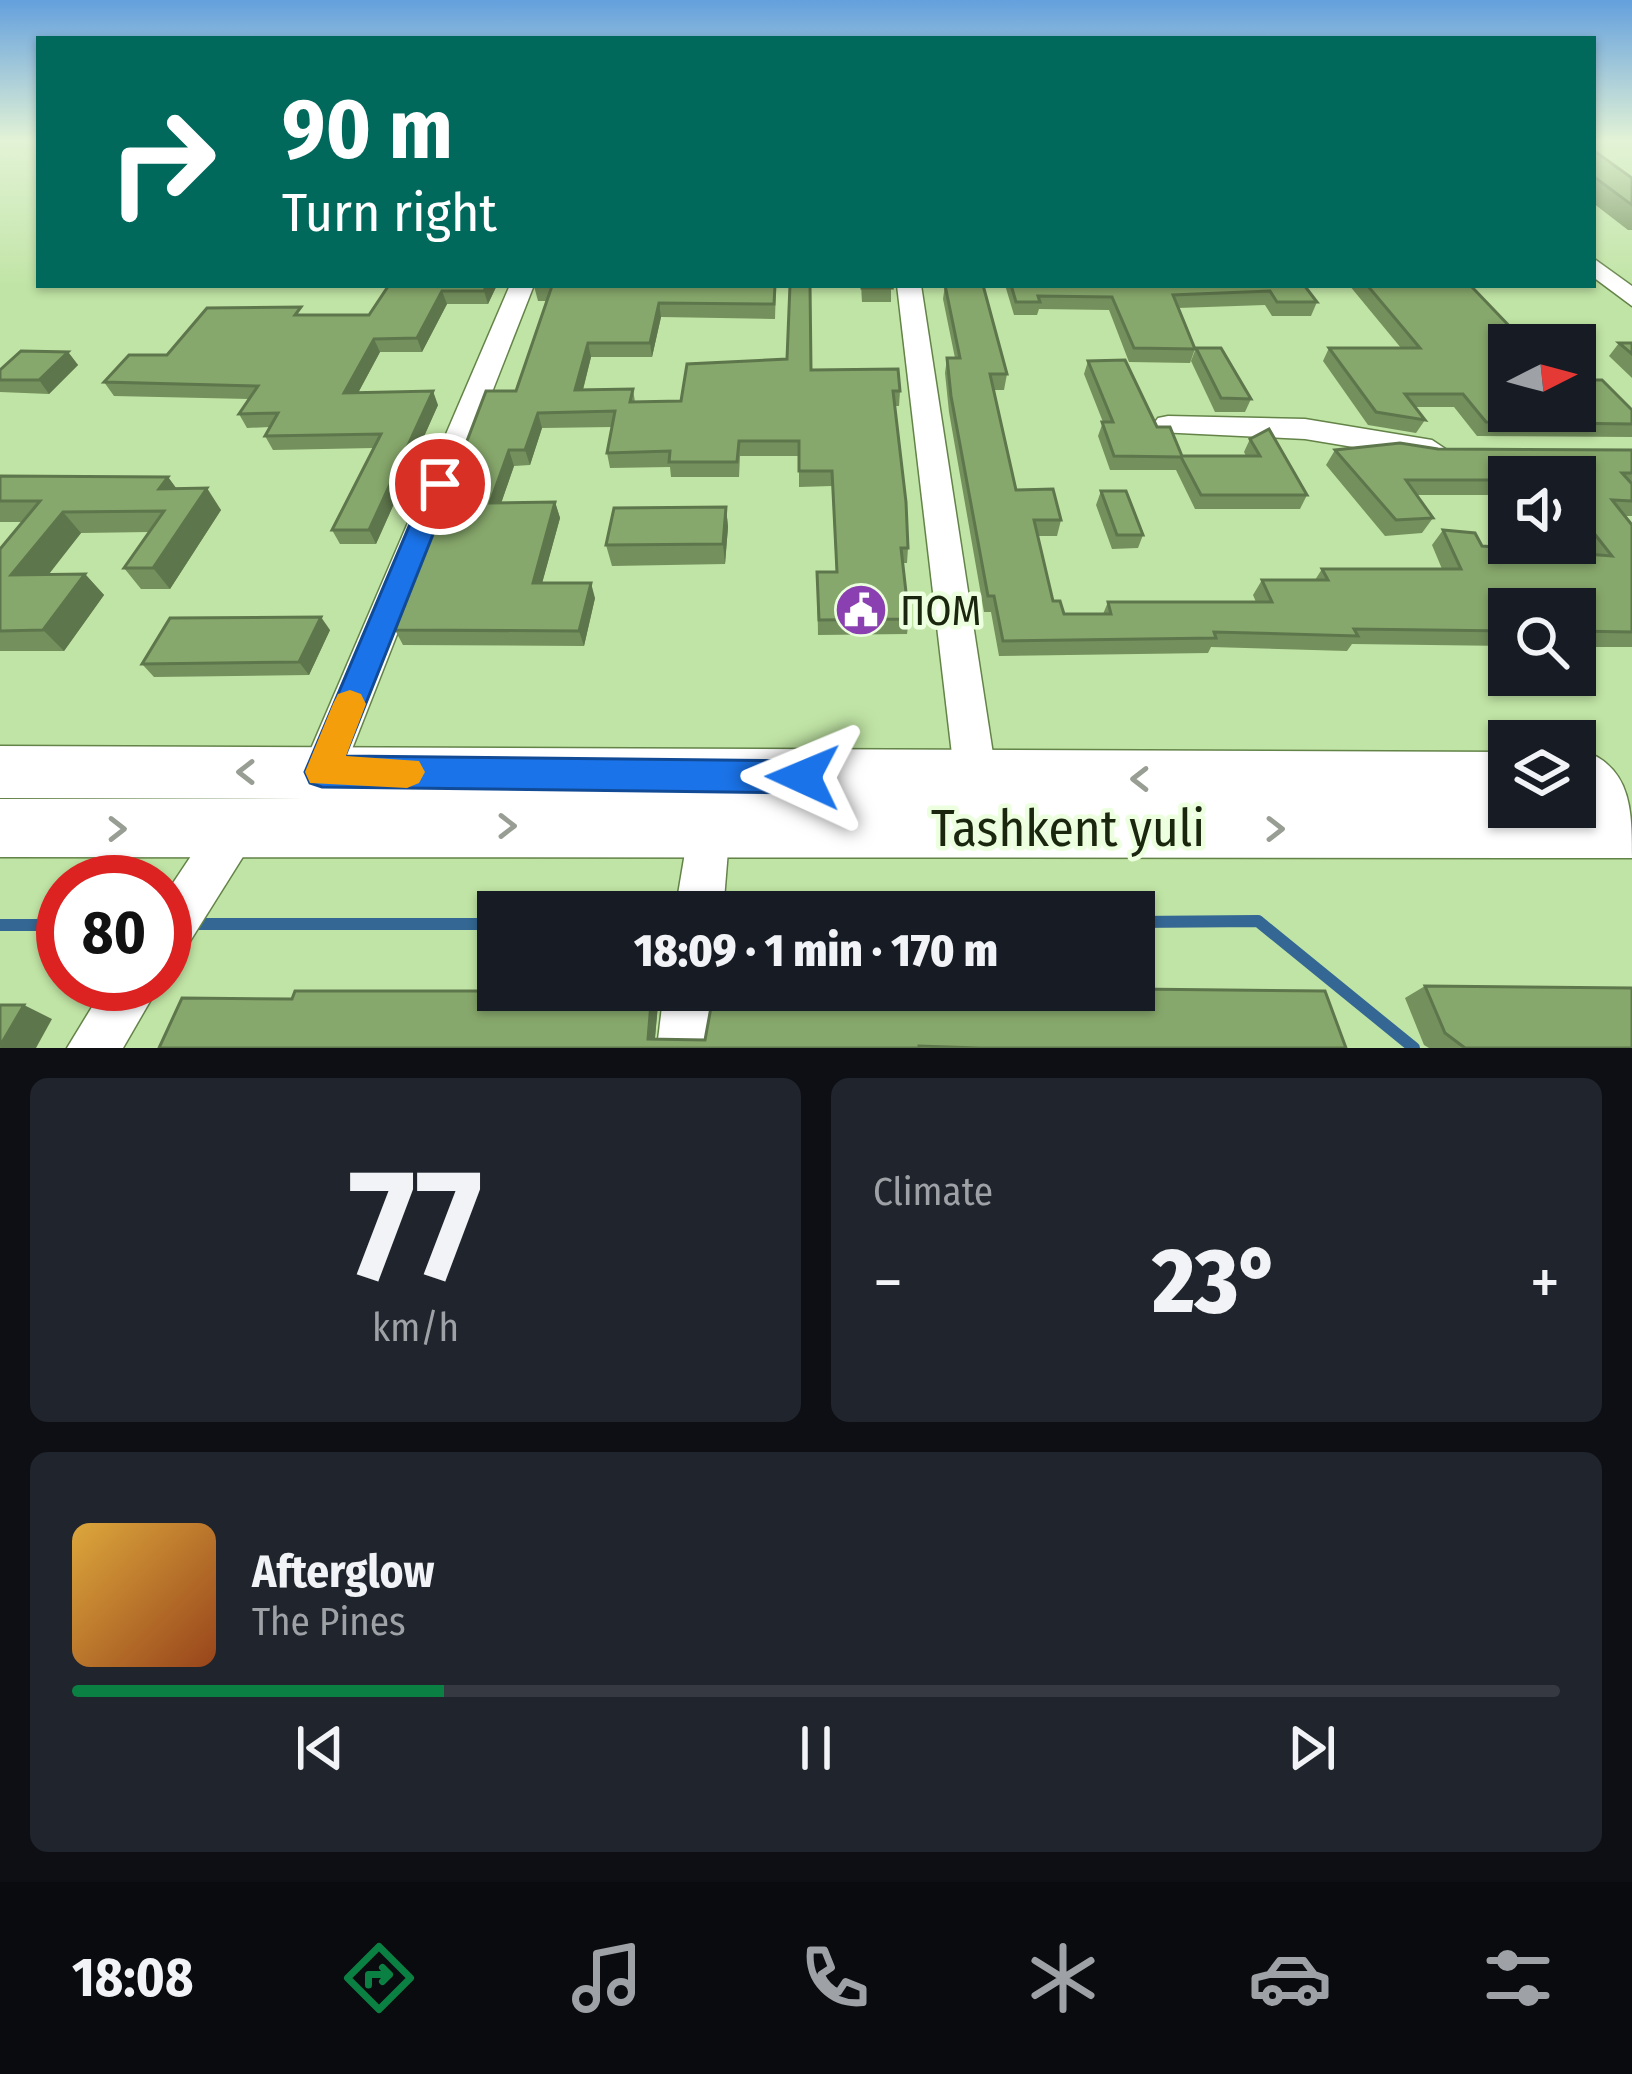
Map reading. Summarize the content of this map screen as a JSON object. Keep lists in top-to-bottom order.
{
  "streets": {
    "highway": ["Tashkent yuli"]
  },
  "places": {
    "public building": ["ПОМ"]
  },
  "north": "right",
  "page": {
    "turn": ["90 m", "Turn right"],
    "limit": "80",
    "trip": "18:09 · 1 min · 170 m",
    "tile": [
      ["77", "km/h"],
      "Climate"
    ],
    "heat": ["−", "23°", "+"],
    "song": ["Afterglow", "The Pines"],
    "tabs": "18:08"
  }
}
